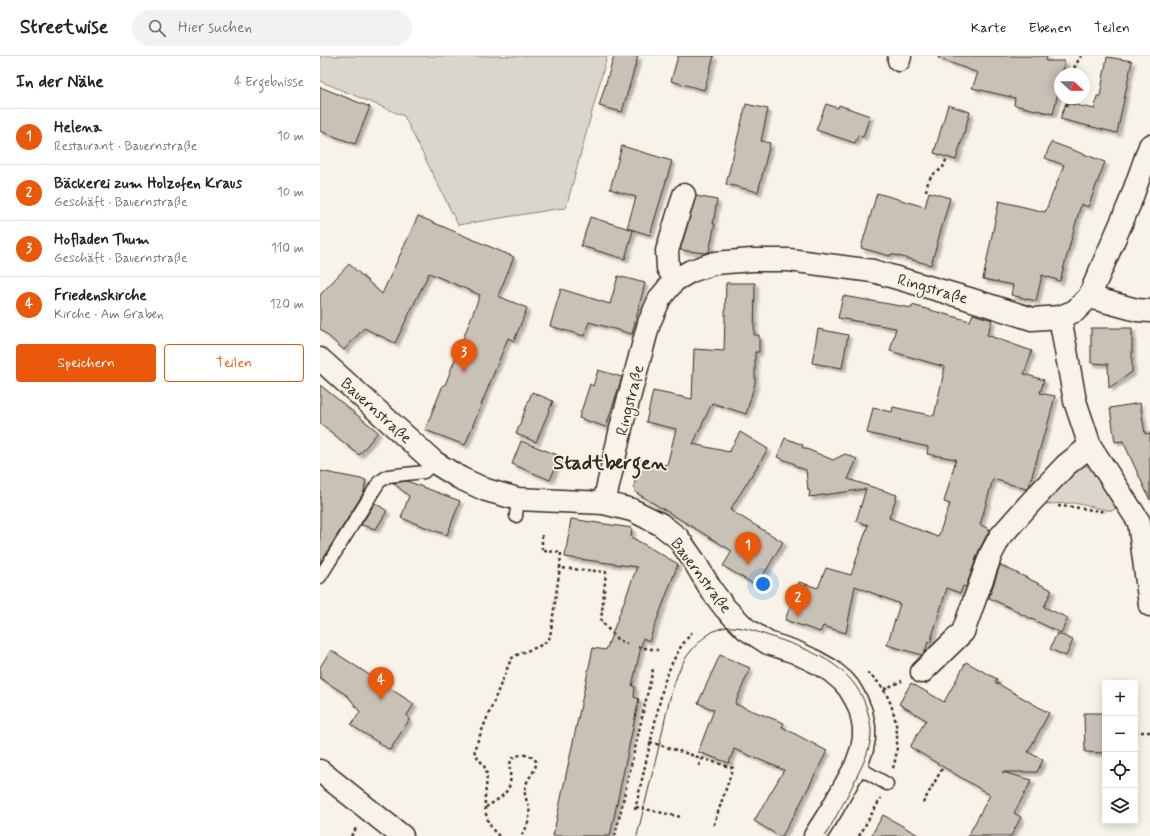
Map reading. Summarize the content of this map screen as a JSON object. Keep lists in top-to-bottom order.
{
  "streets": {
    "street": ["Ringstraße", "Bauernstraße"]
  },
  "crossings": [
    ["Ringstraße", "Bauernstraße"]
  ],
  "districts": ["Stadtbergen"],
  "north": "right",
  "page": {
    "header": "Streetwise",
    "search": "Hier suchen",
    "nav": ["Karte", "Ebenen", "Teilen"],
    "heading": ["In der Nähe", "4 Ergebnisse"],
    "list": [
      {
        "mark": "1",
        "name": "Helena",
        "note": "Restaurant · Bauernstraße",
        "value": "10 m"
      },
      {
        "mark": "2",
        "name": "Bäckerei zum Holzofen Kraus",
        "note": "Geschäft · Bauernstraße",
        "value": "10 m"
      },
      {
        "mark": "3",
        "name": "Hofladen Thum",
        "note": "Geschäft · Bauernstraße",
        "value": "110 m"
      },
      {
        "mark": "4",
        "name": "Friedenskirche",
        "note": "Kirche · Am Graben",
        "value": "120 m"
      }
    ],
    "buttons": ["Speichern", "Teilen"],
    "pins": [
      "3",
      "1",
      "2",
      "4"
    ],
    "map_buttons": ["+", "−"]
  }
}
